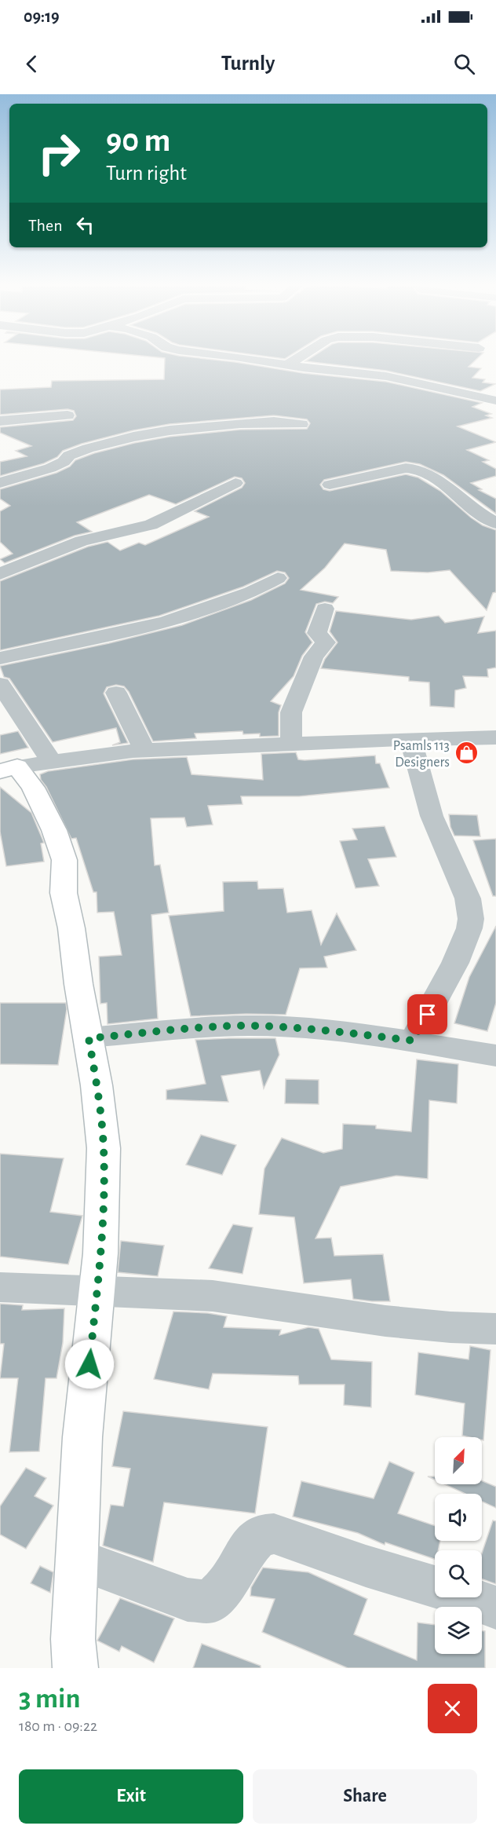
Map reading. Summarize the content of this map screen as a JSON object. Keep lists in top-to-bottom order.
{
  "places": {
    "shop": ["Psamls 113 Designers"]
  },
  "north": "top right",
  "page": {
    "status": "09:19",
    "header": "Turnly",
    "turn": ["90 m", "Turn right"],
    "then": "Then",
    "heading": ["3 min", "180 m · 09:22"],
    "buttons": ["Exit", "Share"]
  }
}
